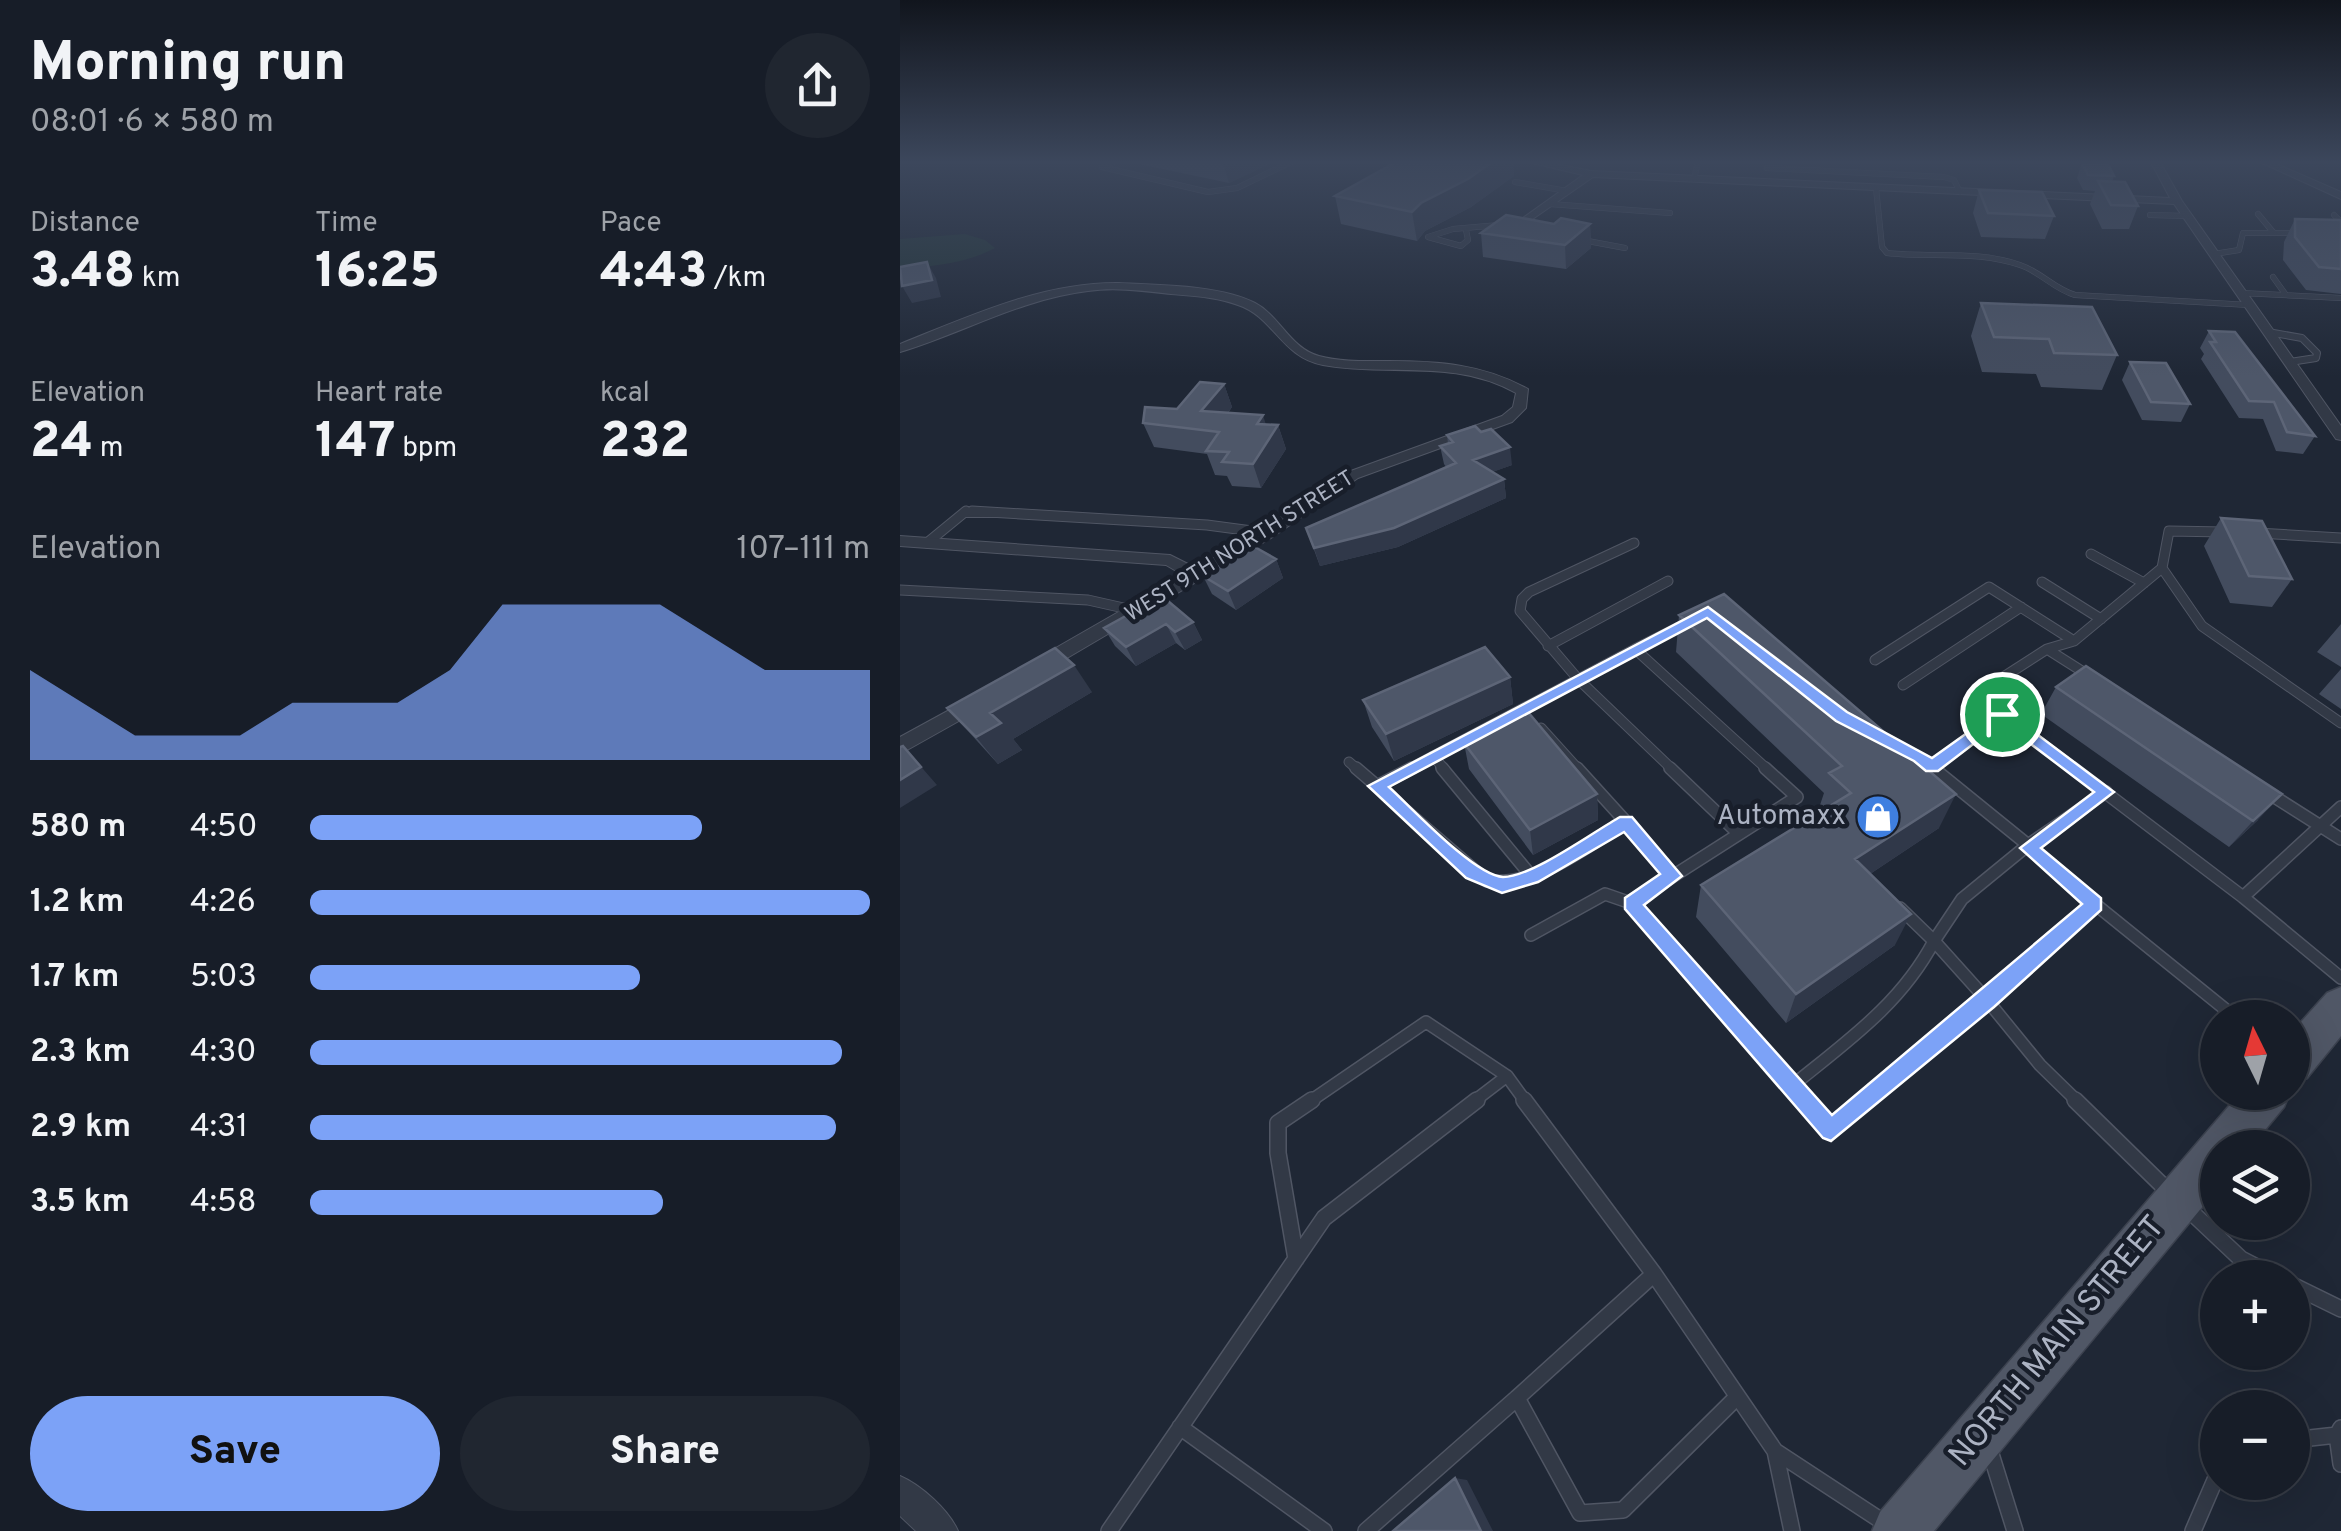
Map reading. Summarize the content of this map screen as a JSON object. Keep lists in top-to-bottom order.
{
  "streets": {
    "main road": ["NORTH MAIN STREET"],
    "street": ["WEST 9TH NORTH STREET"]
  },
  "places": {
    "shop": ["Automaxx"]
  },
  "north": "top",
  "page": {
    "heading": ["Morning run", "08:01 · 6 × 580 m"],
    "stats": [
      ["Distance", "3.48 km"],
      ["Time", "16:25"],
      ["Pace", "4:43 /km"],
      ["Elevation", "24 m"],
      ["Heart rate", "147 bpm"],
      ["kcal", "232"]
    ],
    "chart": ["Elevation", "107–111 m"],
    "list": [
      {
        "name": "580 m",
        "note": "4:50"
      },
      {
        "name": "1.2 km",
        "note": "4:26"
      },
      {
        "name": "1.7 km",
        "note": "5:03"
      },
      {
        "name": "2.3 km",
        "note": "4:30"
      },
      {
        "name": "2.9 km",
        "note": "4:31"
      },
      {
        "name": "3.5 km",
        "note": "4:58"
      }
    ],
    "map_buttons": ["+", "−"],
    "buttons": ["Save", "Share"]
  }
}
